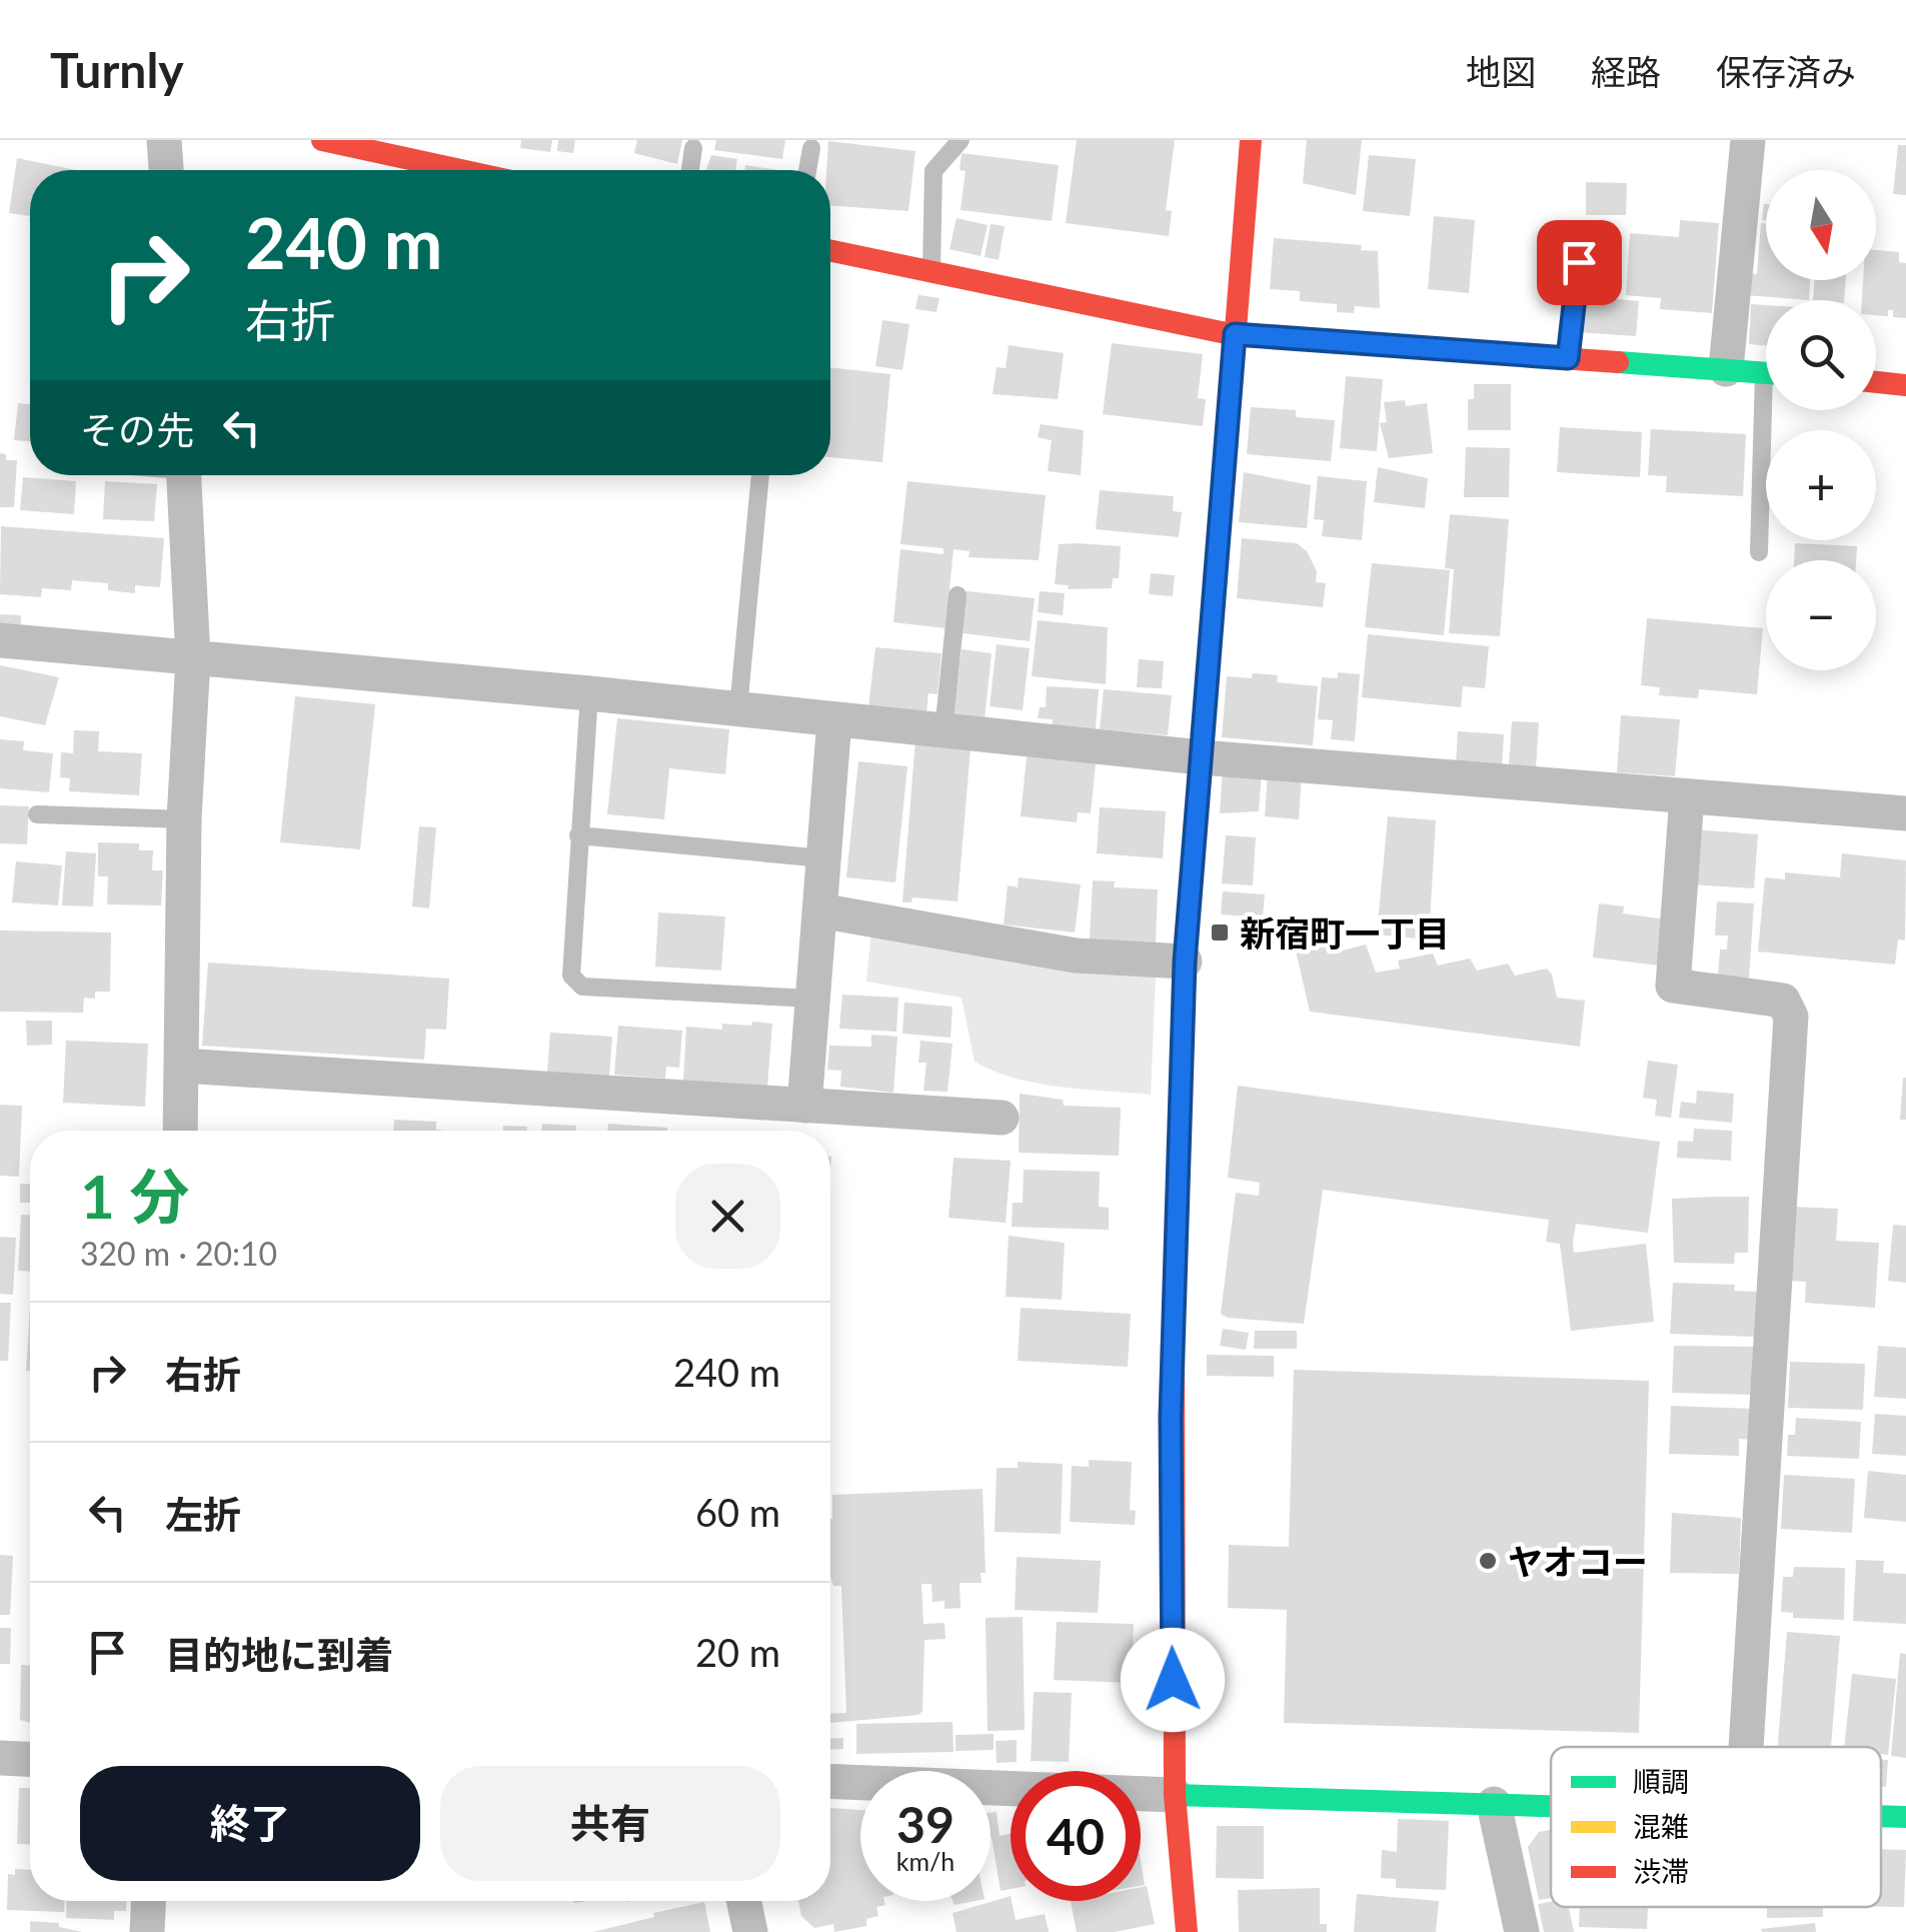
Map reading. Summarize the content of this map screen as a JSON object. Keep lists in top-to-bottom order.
{
  "places": {
    "transit": ["新宿町一丁目"],
    "other": ["ヤオコー"]
  },
  "legend": ["順調", "混雑", "渋滞"],
  "north": "bottom",
  "page": {
    "header": "Turnly",
    "nav": ["地図", "経路", "保存済み"],
    "map_buttons": ["+", "−"],
    "turn": ["240 m", "右折"],
    "then": "その先",
    "heading": ["1 分", "320 m · 20:10"],
    "list": [
      {
        "name": "右折",
        "value": "240 m"
      },
      {
        "name": "左折",
        "value": "60 m"
      },
      {
        "name": "目的地に到着",
        "value": "20 m"
      }
    ],
    "buttons": ["終了", "共有"],
    "speed": "39 km/h",
    "limit": "40"
  }
}
